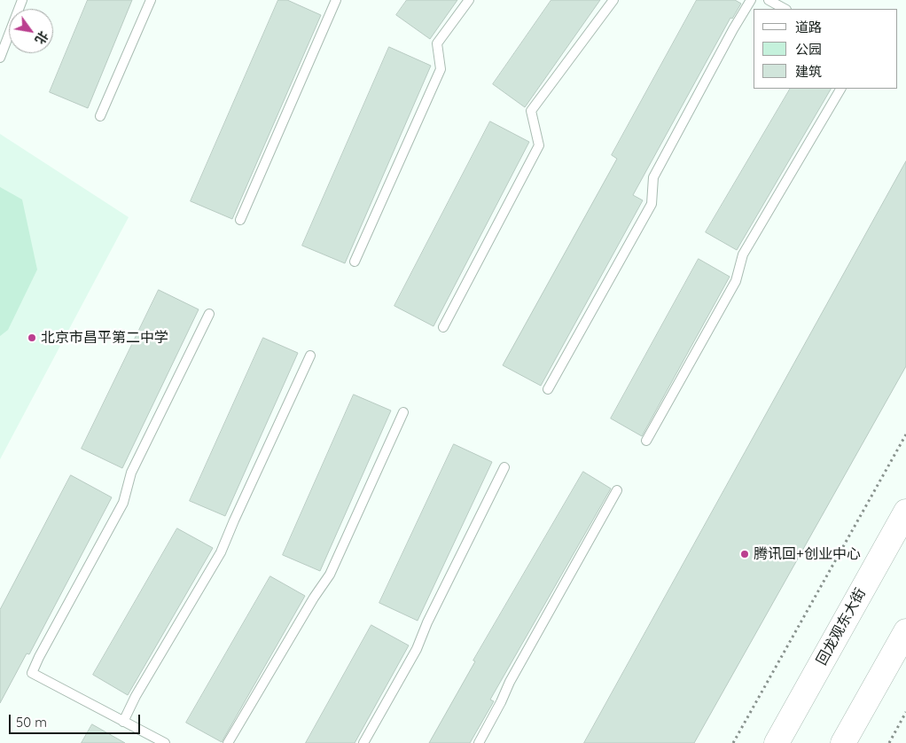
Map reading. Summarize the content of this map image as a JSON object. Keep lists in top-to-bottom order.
{
  "streets": {
    "main road": ["回龙观东大街"]
  },
  "places": ["北京市昌平第二中学", "腾讯回+创业中心"],
  "legend": ["道路", "公园", "建筑"],
  "scale_bar": "50 m",
  "north": "bottom right"
}
